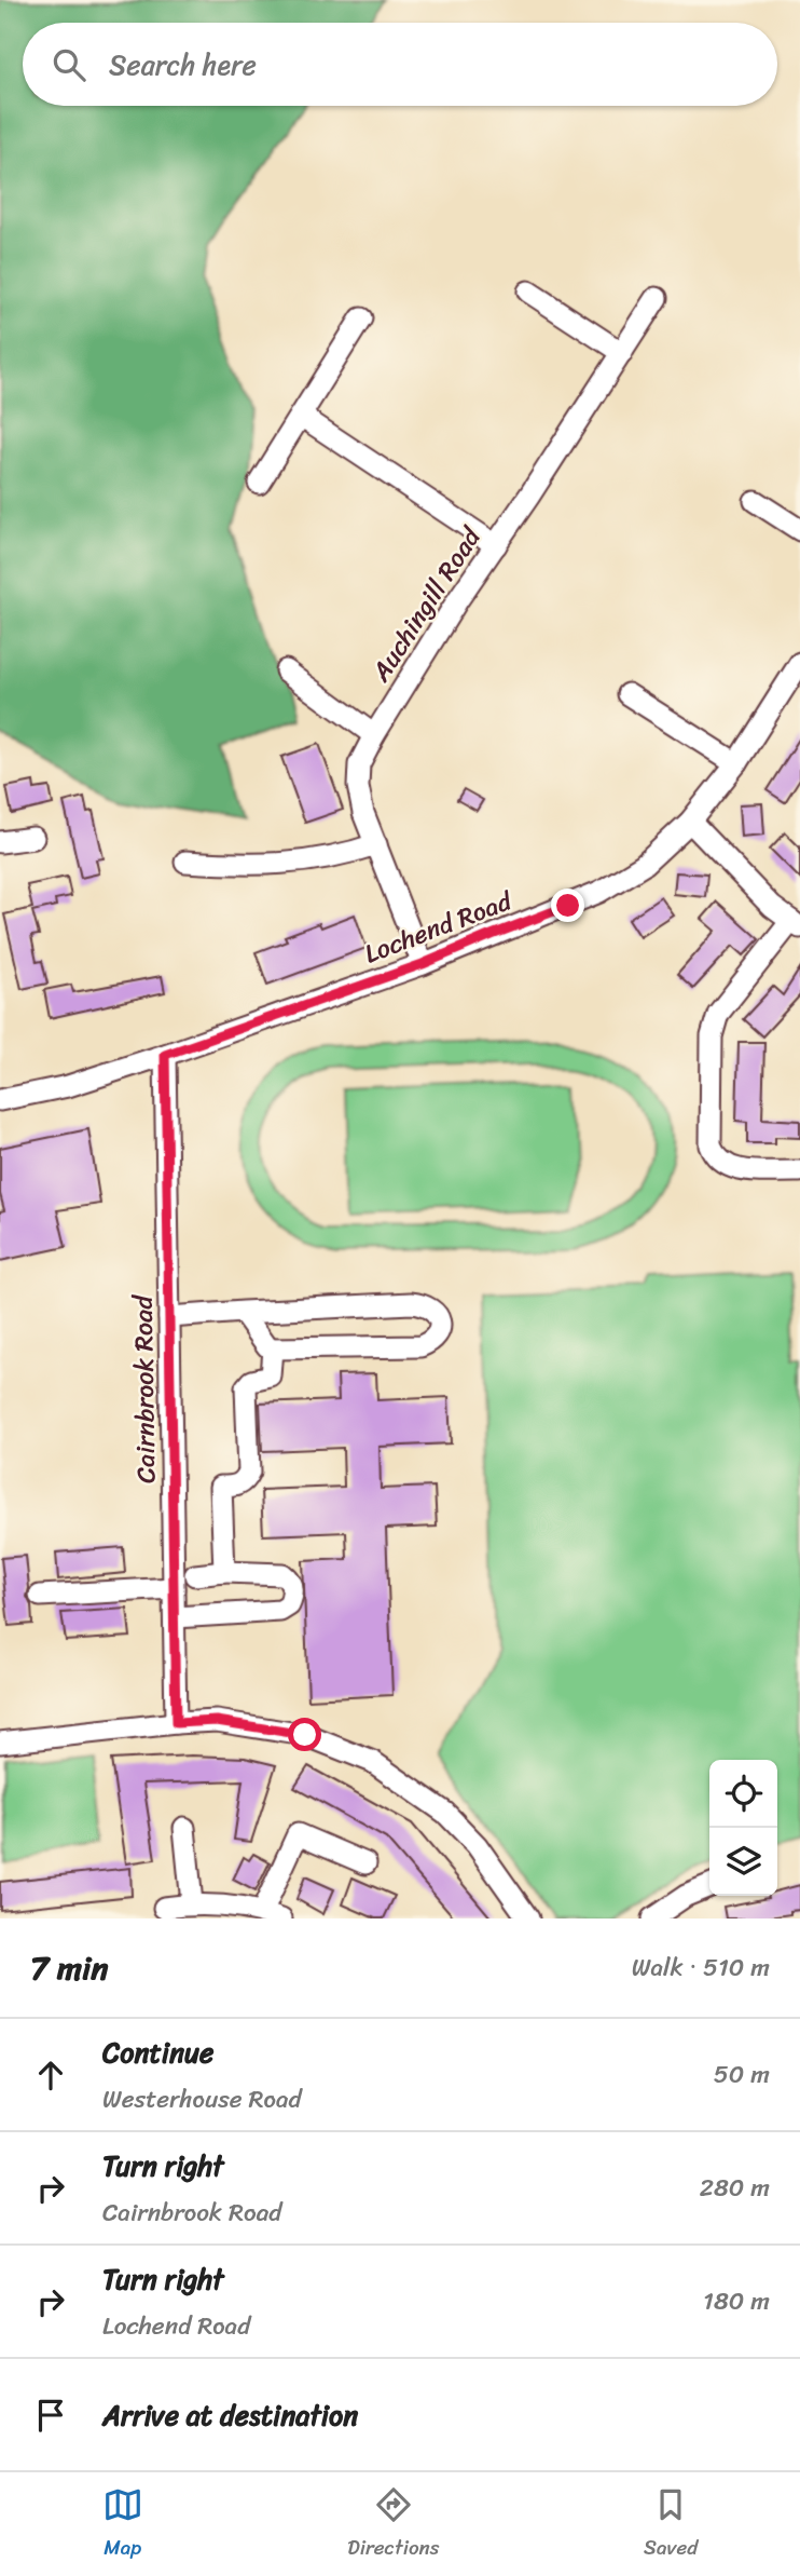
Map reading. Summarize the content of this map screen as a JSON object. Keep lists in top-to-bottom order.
{
  "streets": {
    "street": ["Auchingill Road", "Lochend Road", "Cairnbrook Road"]
  },
  "crossings": [
    ["Auchingill Road", "Lochend Road"],
    ["Lochend Road", "Cairnbrook Road"]
  ],
  "page": {
    "search": "Search here",
    "heading": ["7 min", "Walk · 510 m"],
    "list": [
      ["Continue", "Westerhouse Road", "50 m"],
      ["Turn right", "Cairnbrook Road", "280 m"],
      ["Turn right", "Lochend Road", "180 m"],
      "Arrive at destination"
    ],
    "nav": ["Map", "Directions", "Saved"]
  }
}
